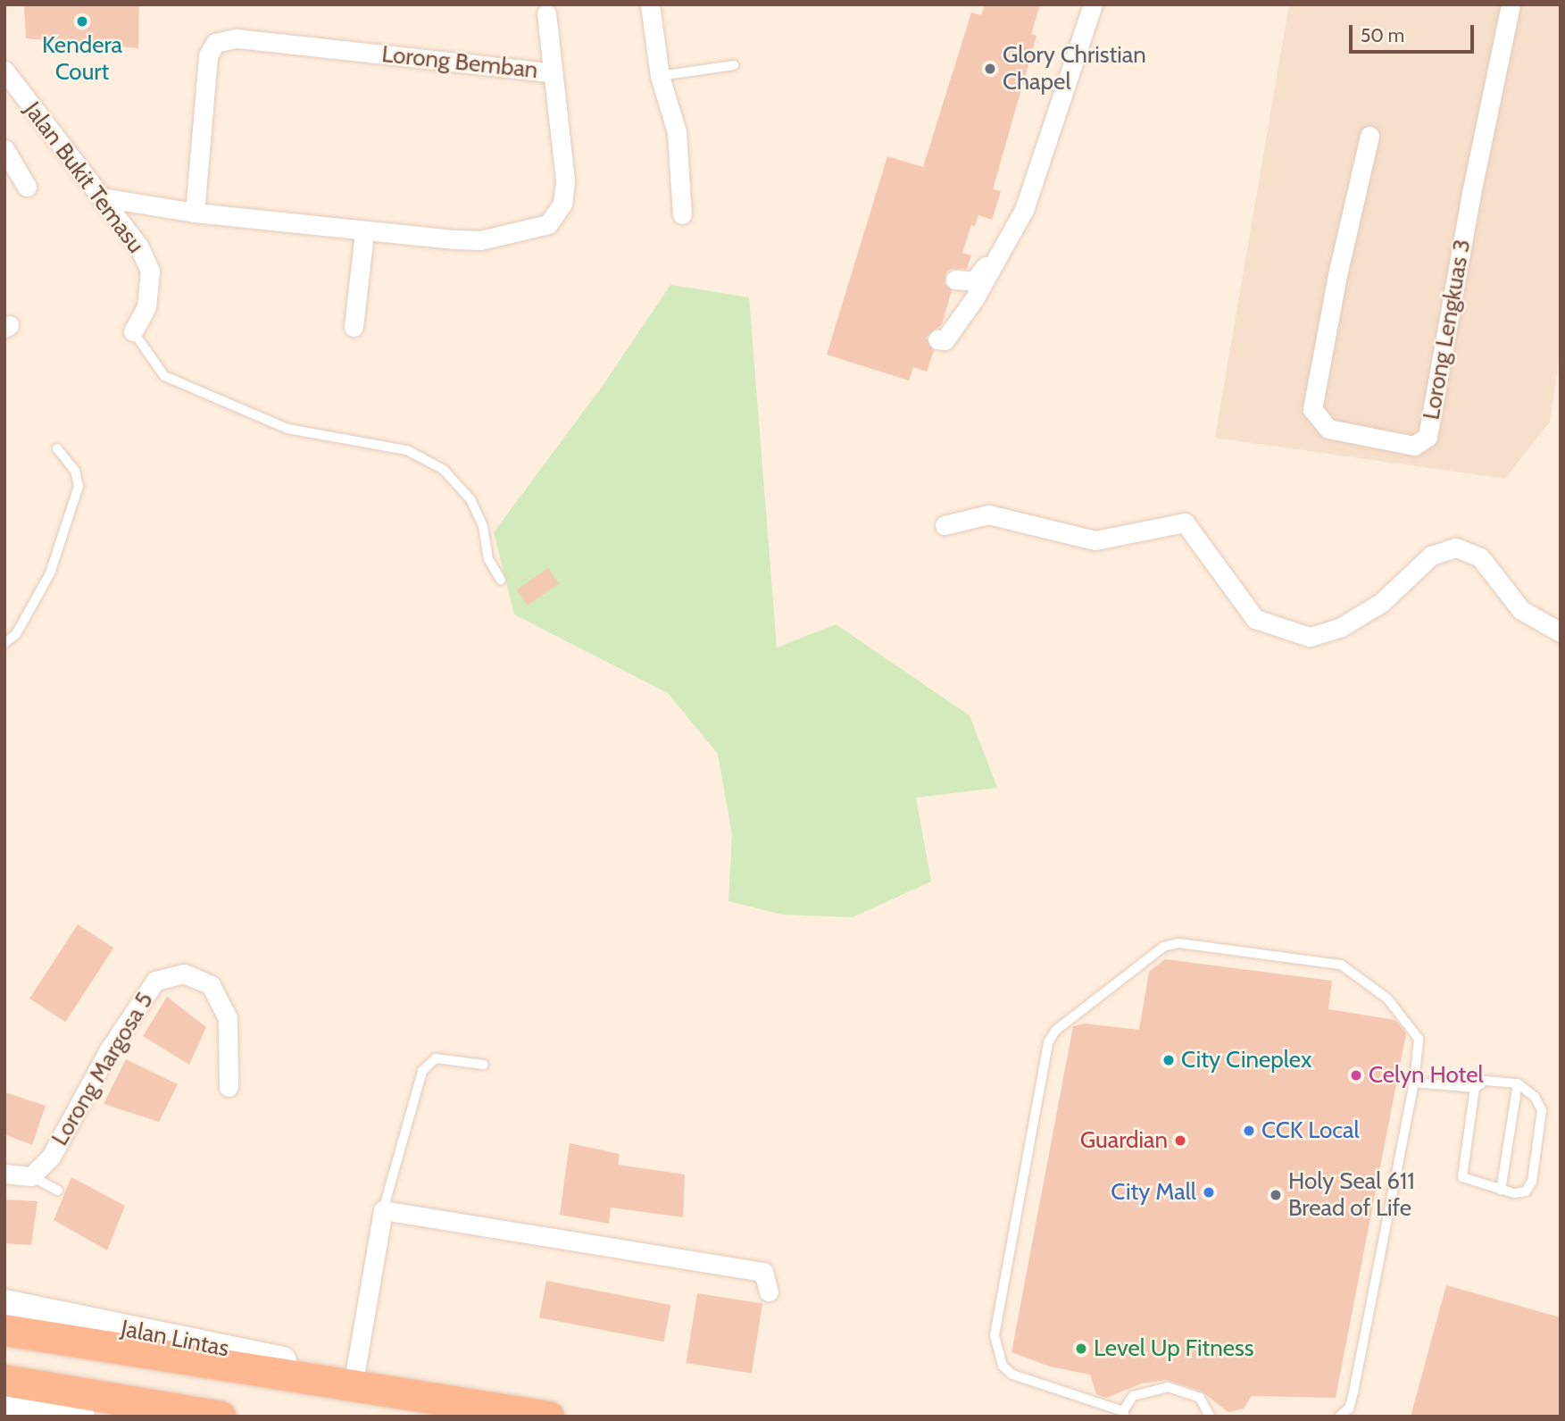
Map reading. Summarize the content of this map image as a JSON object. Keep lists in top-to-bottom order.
{
  "streets": {
    "highway": ["Jalan Lintas"],
    "street": [
      "Lorong Bemban",
      "Jalan Bukit Temasu",
      "Lorong Lengkuas 3",
      "Lorong Margosa 5"
    ]
  },
  "crossings": [
    ["Lorong Bemban", "Jalan Bukit Temasu"]
  ],
  "places": [
    "Kendera Court",
    "Glory Christian Chapel",
    "City Cineplex",
    "Celyn Hotel",
    "CCK Local",
    "Guardian",
    "City Mall",
    "Holy Seal 611 Bread of Life",
    "Level Up Fitness"
  ],
  "scale_bar": "50 m"
}
